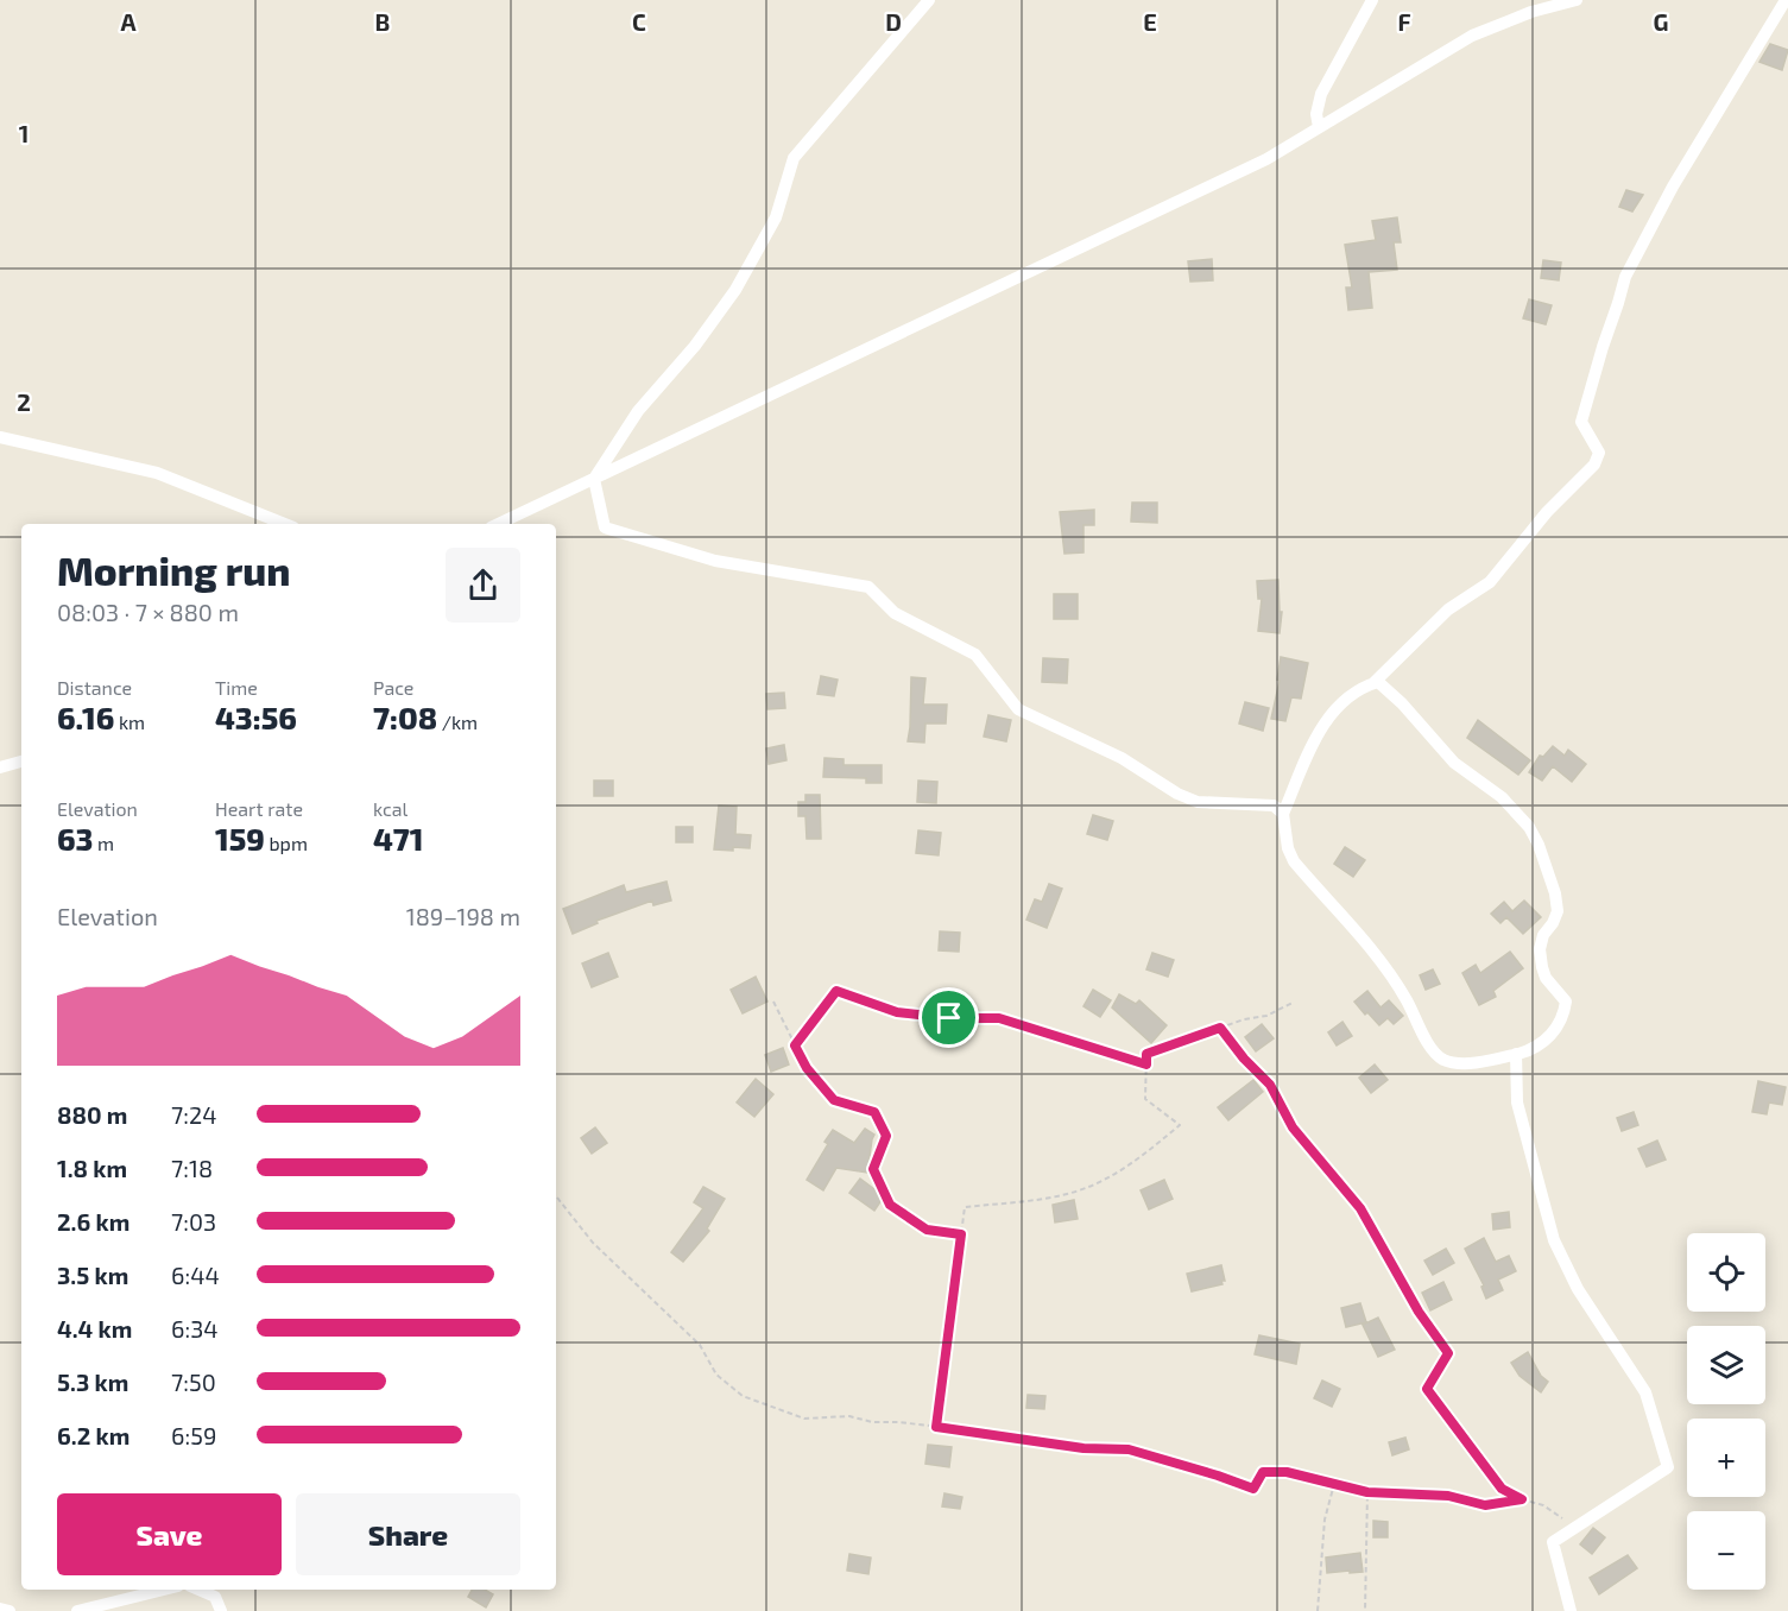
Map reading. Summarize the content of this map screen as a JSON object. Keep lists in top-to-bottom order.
{
  "page": {
    "heading": ["Morning run", "08:03 · 7 × 880 m"],
    "stats": [
      ["Distance", "6.16 km"],
      ["Time", "43:56"],
      ["Pace", "7:08 /km"],
      ["Elevation", "63 m"],
      ["Heart rate", "159 bpm"],
      ["kcal", "471"]
    ],
    "chart": ["Elevation", "189–198 m"],
    "list": [
      {
        "name": "880 m",
        "note": "7:24"
      },
      {
        "name": "1.8 km",
        "note": "7:18"
      },
      {
        "name": "2.6 km",
        "note": "7:03"
      },
      {
        "name": "3.5 km",
        "note": "6:44"
      },
      {
        "name": "4.4 km",
        "note": "6:34"
      },
      {
        "name": "5.3 km",
        "note": "7:50"
      },
      {
        "name": "6.2 km",
        "note": "6:59"
      }
    ],
    "map_buttons": ["+", "−"],
    "buttons": ["Save", "Share"]
  },
  "grid": {
    "columns": [
      "A",
      "B",
      "C",
      "D",
      "E",
      "F",
      "G"
    ],
    "rows": ["1", "2"]
  }
}
